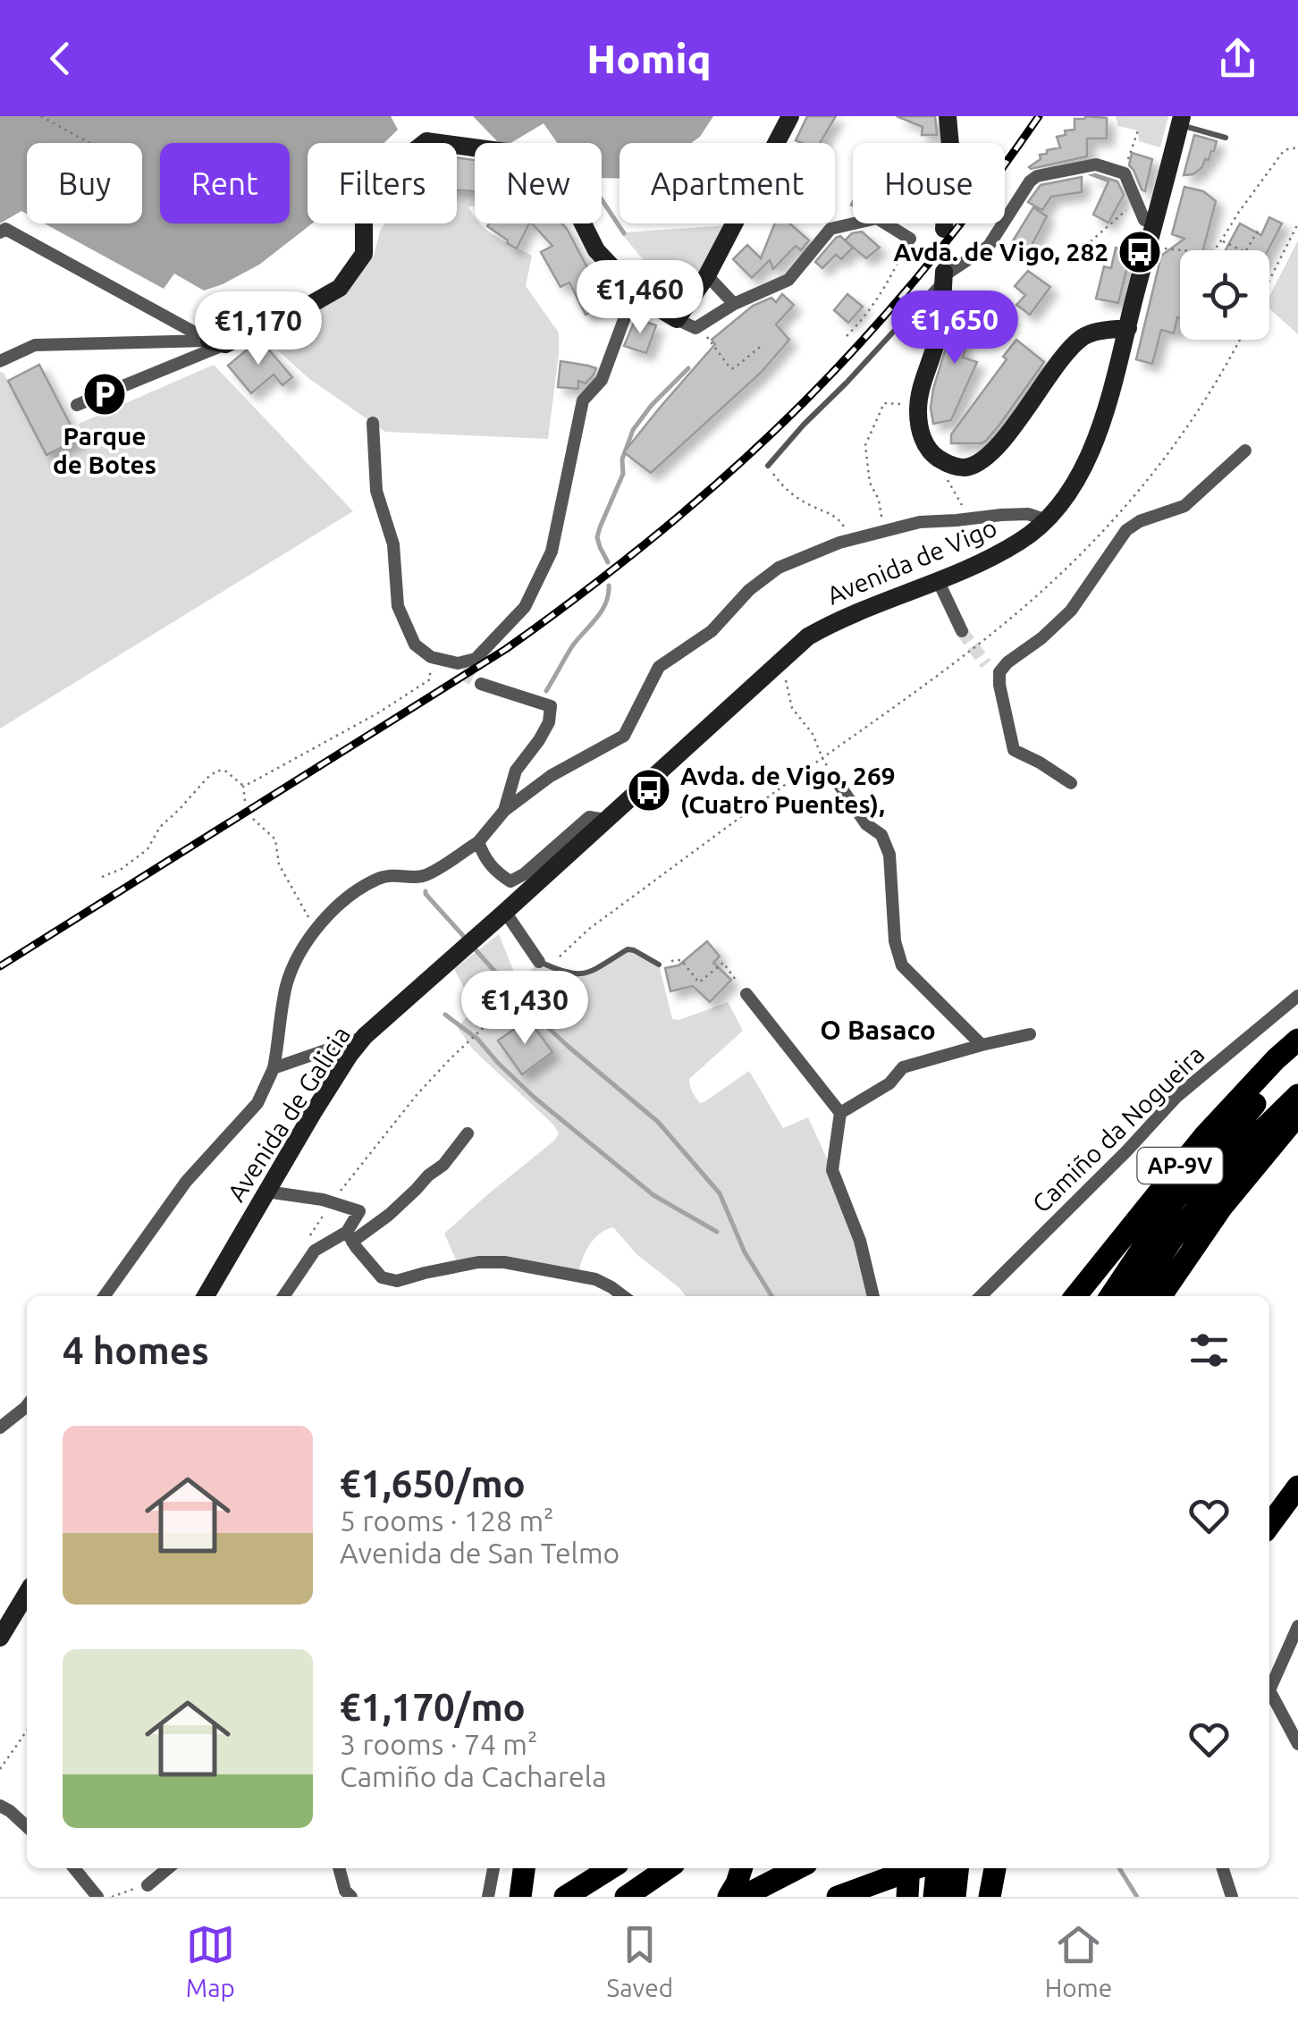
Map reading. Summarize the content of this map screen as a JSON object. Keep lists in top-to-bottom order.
{
  "streets": {
    "highway": ["AP-9V"],
    "main road": ["Avenida de Vigo", "Avenida de Galicia"],
    "street": ["Camiño da Nogueira"]
  },
  "crossings": [
    ["Avenida de Vigo", "Avenida de Galicia"]
  ],
  "districts": ["O Basaco"],
  "places": {
    "bus stop": ["Avda. de Vigo, 282", "Avda. de Vigo, 269 (Cuatro Puentes),"],
    "parking": ["Parque de Botes"]
  },
  "page": {
    "header": "Homiq",
    "chip": [
      "Buy",
      "Rent",
      "Filters",
      "New",
      "Apartment",
      "House"
    ],
    "price": [
      "€1,460",
      "€1,650",
      "€1,170",
      "€1,430"
    ],
    "heading": "4 homes",
    "list": [
      {
        "name": "€1,650/mo",
        "note": "5 rooms · 128 m² · Avenida de San Telmo"
      },
      {
        "name": "€1,170/mo",
        "note": "3 rooms · 74 m² · Camiño da Cacharela"
      }
    ],
    "tabs": ["Map", "Saved", "Home"]
  }
}
